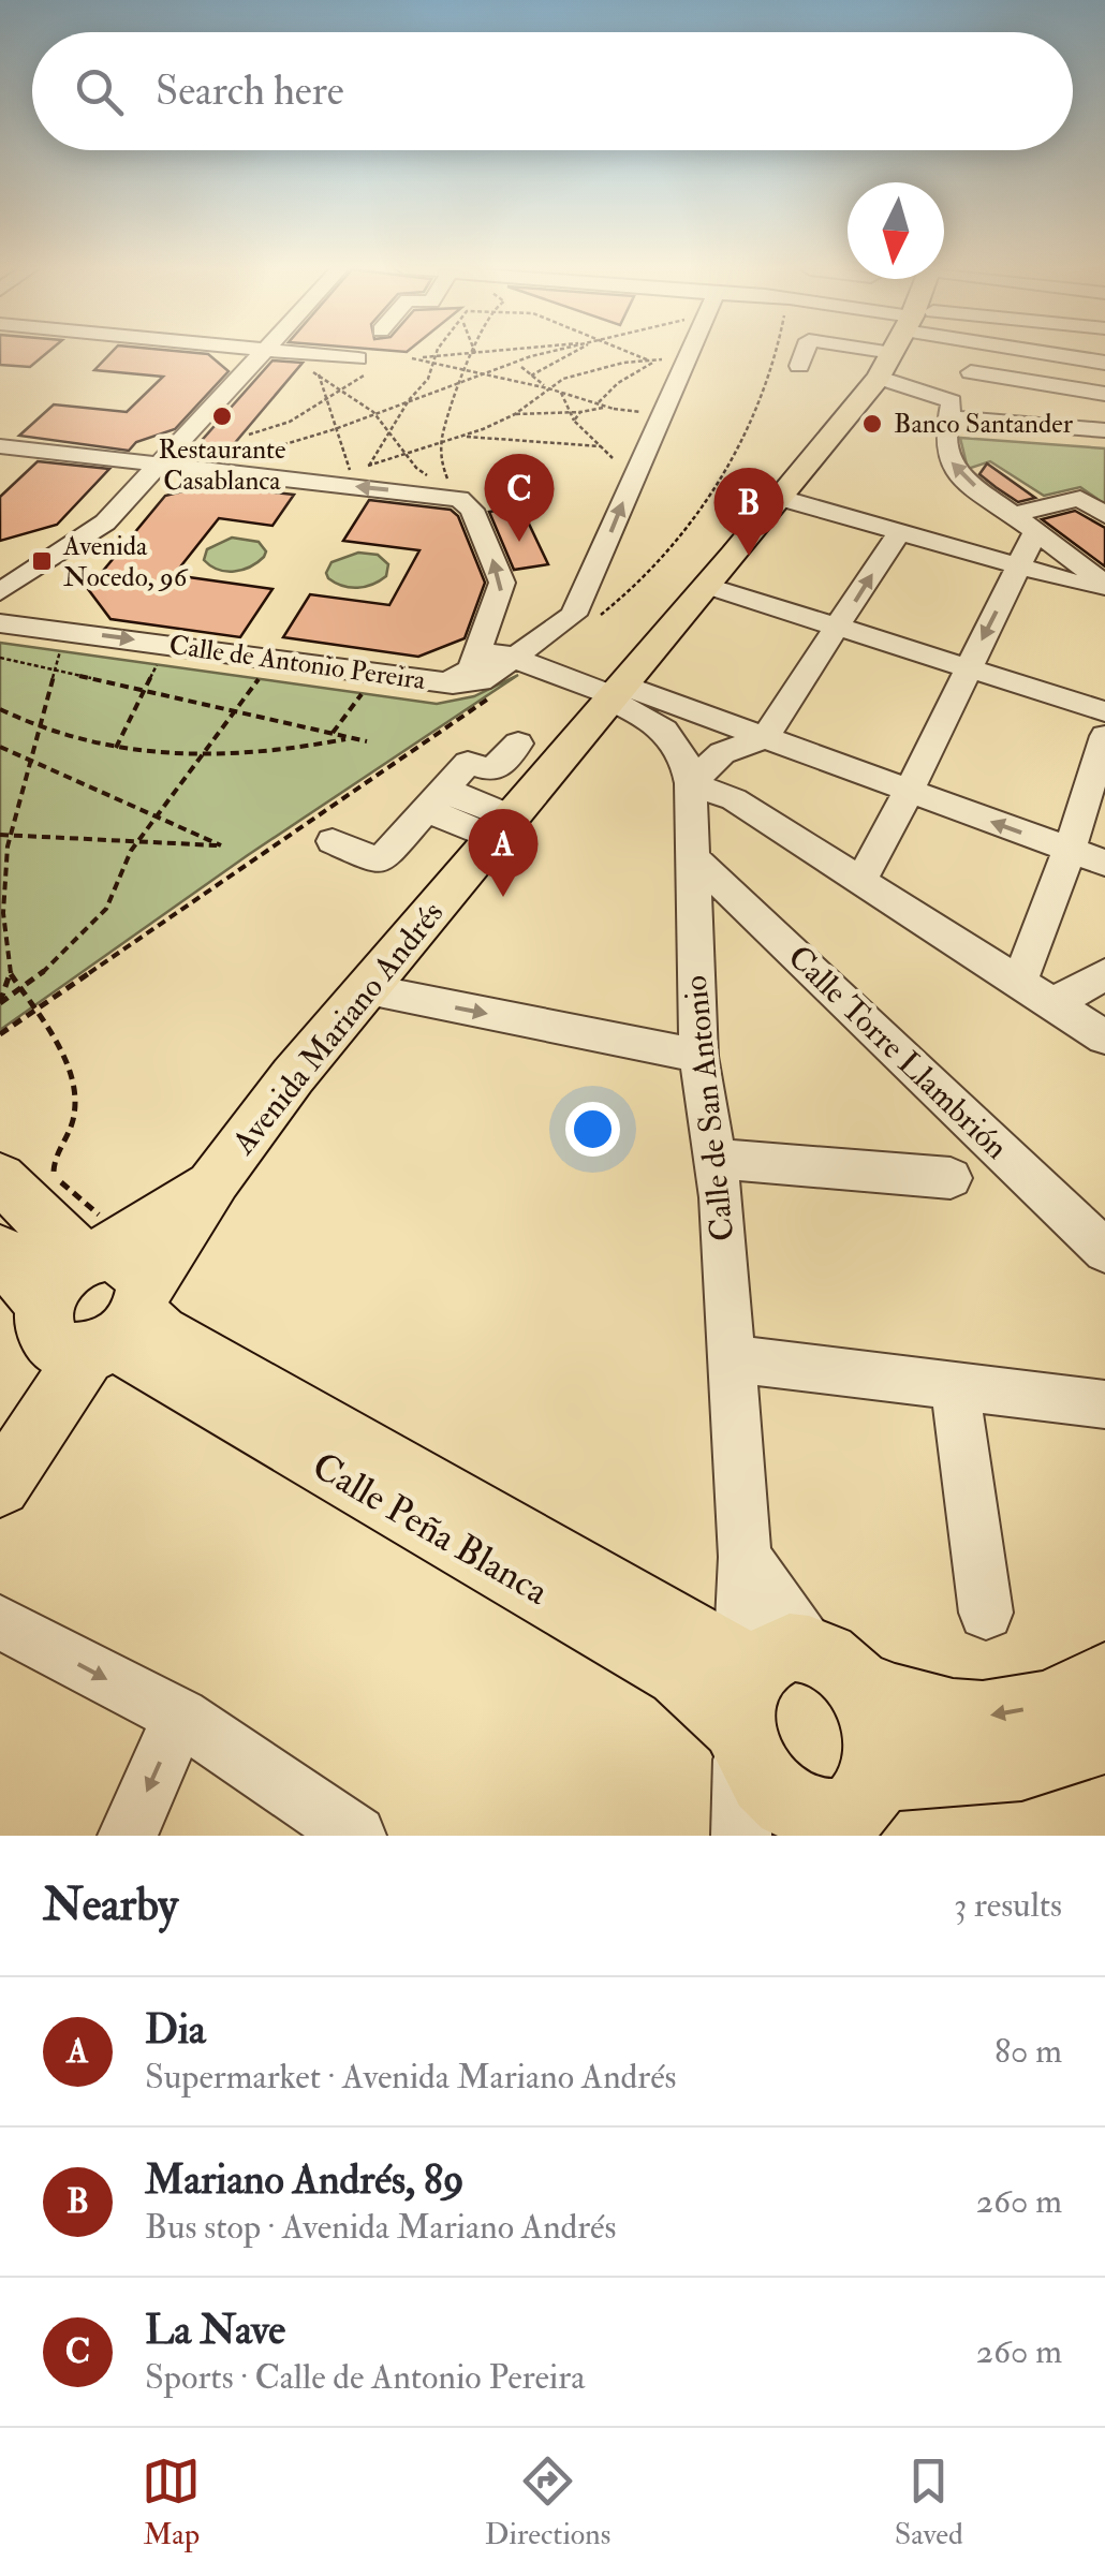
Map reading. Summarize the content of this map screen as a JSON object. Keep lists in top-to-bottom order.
{
  "streets": {
    "main road": ["Avenida Mariano Andrés", "Calle Peña Blanca"],
    "street": ["Calle de Antonio Pereira", "Calle Torre Llambrión", "Calle de San Antonio"]
  },
  "crossings": [
    ["Avenida Mariano Andrés", "Calle Peña Blanca"],
    ["Calle Torre Llambrión", "Calle de San Antonio"],
    ["Calle de San Antonio", "Calle Peña Blanca"]
  ],
  "places": {
    "other": ["Restaurante Casablanca", "Banco Santander"],
    "transit": ["Avenida Nocedo, 96"]
  },
  "north": "bottom",
  "page": {
    "search": "Search here",
    "pins": ["C", "B", "A"],
    "heading": ["Nearby", "3 results"],
    "list": [
      {
        "mark": "A",
        "name": "Dia",
        "note": "Supermarket · Avenida Mariano Andrés",
        "value": "80 m"
      },
      {
        "mark": "B",
        "name": "Mariano Andrés, 89",
        "note": "Bus stop · Avenida Mariano Andrés",
        "value": "260 m"
      },
      {
        "mark": "C",
        "name": "La Nave",
        "note": "Sports · Calle de Antonio Pereira",
        "value": "260 m"
      }
    ],
    "nav": ["Map", "Directions", "Saved"]
  }
}
